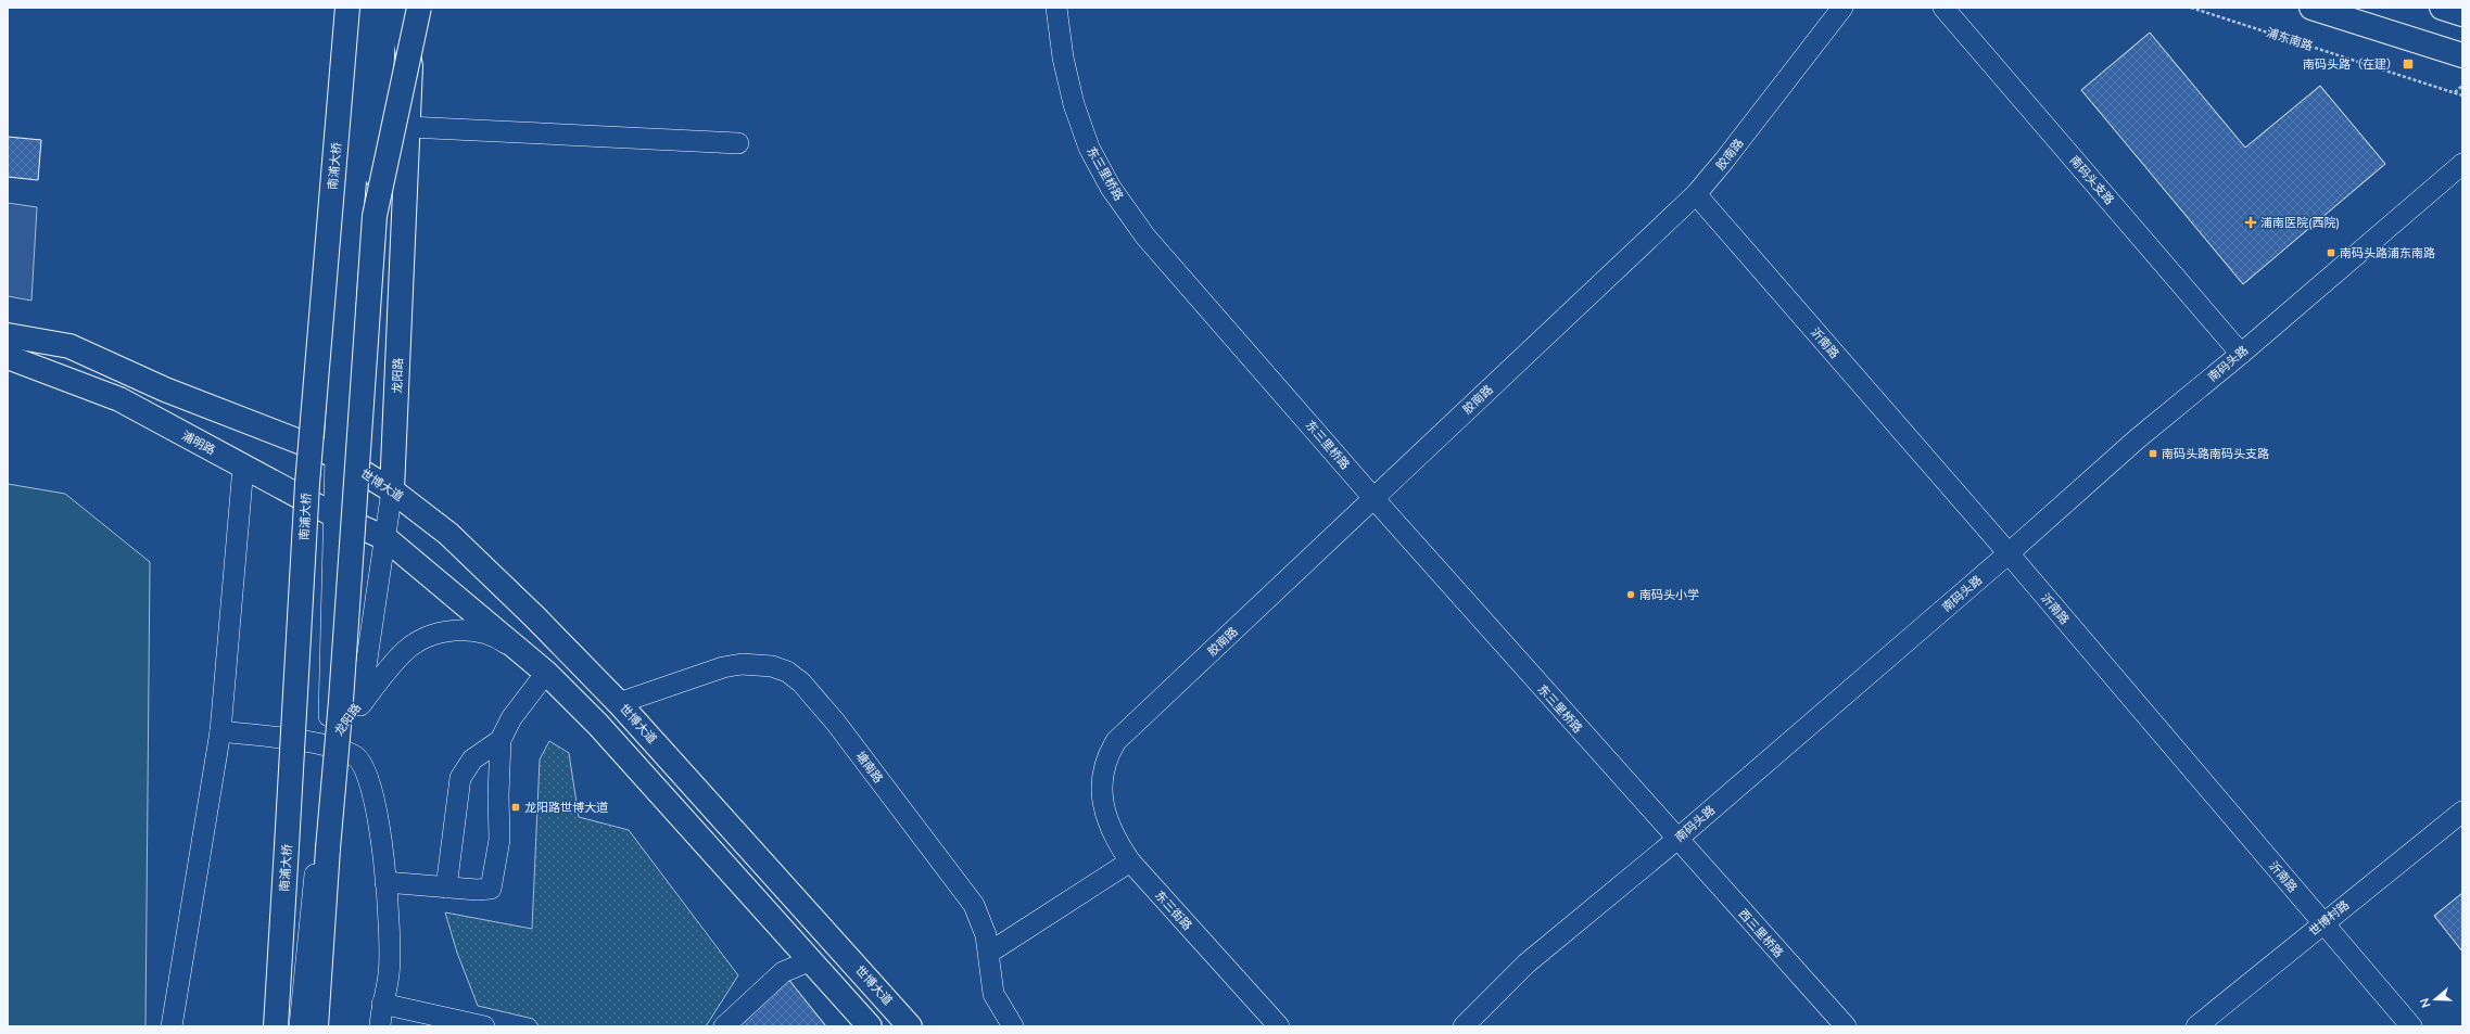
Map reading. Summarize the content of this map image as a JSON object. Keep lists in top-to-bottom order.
{
  "streets": {
    "main road": [
      "南浦大桥",
      "龙阳路",
      "浦明路",
      "世博大道"
    ],
    "street": [
      "胶南路",
      "东三里桥路",
      "南码头支路",
      "沂南路",
      "南码头路",
      "塘南路",
      "东三街路",
      "世博村路",
      "西三里桥路"
    ],
    "path": ["浦东南路"]
  },
  "crossings": [
    ["胶南路", "东三里桥路"],
    ["胶南路", "沂南路"],
    ["胶南路", "东三街路"],
    ["东三里桥路", "南码头路"],
    ["东三里桥路", "西三里桥路"],
    ["南码头支路", "南码头路"],
    ["沂南路", "南码头路"],
    ["沂南路", "世博村路"],
    ["南码头路", "西三里桥路"],
    ["龙阳路", "浦明路"],
    ["龙阳路", "世博大道"],
    ["世博大道", "塘南路"]
  ],
  "places": {
    "transit": [
      "南码头路（在建）",
      "南码头路浦东南路",
      "南码头路南码头支路",
      "龙阳路世博大道"
    ],
    "health": ["浦南医院(西院)"],
    "other": ["南码头小学"]
  },
  "north": "left"
}
